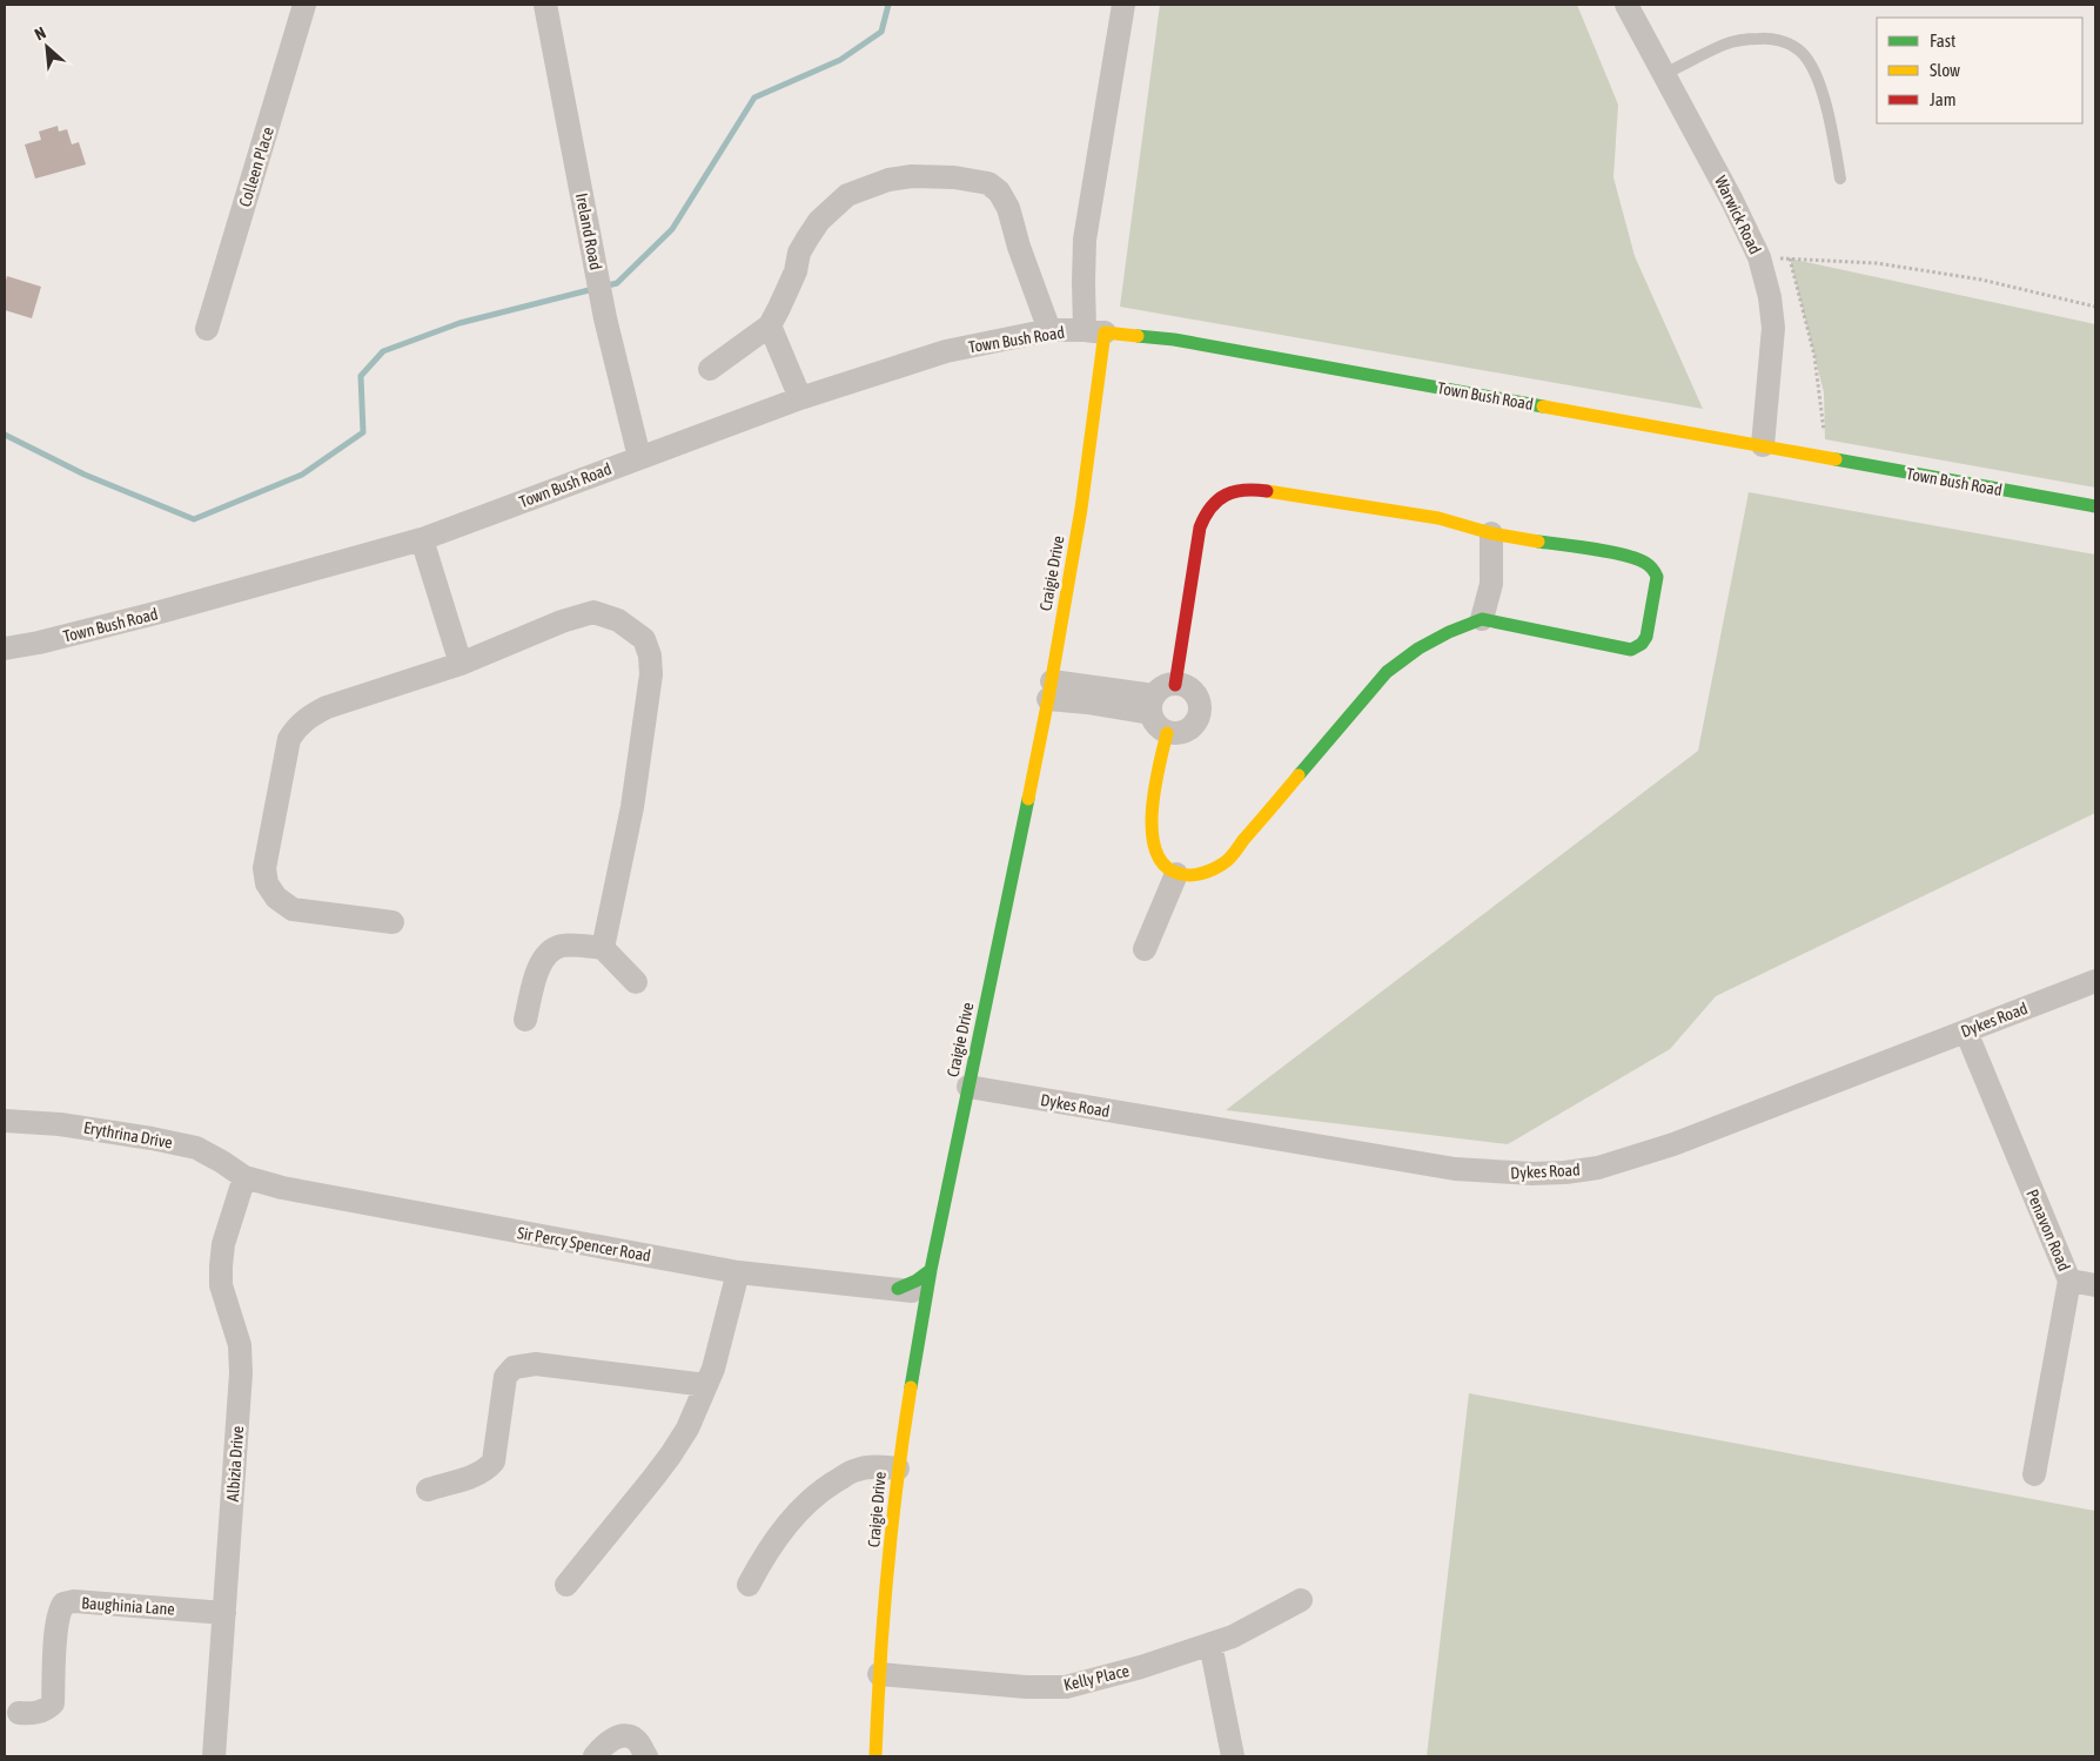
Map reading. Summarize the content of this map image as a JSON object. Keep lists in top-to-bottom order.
{
  "streets": {
    "street": [
      "Colleen Place",
      "Warwick Road",
      "Ireland Road",
      "Town Bush Road",
      "Craigie Drive",
      "Dykes Road",
      "Erythrina Drive",
      "Penavon Road",
      "Sir Percy Spencer Road",
      "Albizia Drive",
      "Baughinia Lane",
      "Kelly Place"
    ]
  },
  "crossings": [
    ["Warwick Road", "Town Bush Road"],
    ["Ireland Road", "Town Bush Road"],
    ["Town Bush Road", "Craigie Drive"],
    ["Craigie Drive", "Dykes Road"],
    ["Craigie Drive", "Sir Percy Spencer Road"],
    ["Craigie Drive", "Kelly Place"],
    ["Dykes Road", "Penavon Road"],
    ["Erythrina Drive", "Sir Percy Spencer Road"],
    ["Erythrina Drive", "Albizia Drive"],
    ["Sir Percy Spencer Road", "Albizia Drive"],
    ["Albizia Drive", "Baughinia Lane"]
  ],
  "legend": ["Fast", "Slow", "Jam"],
  "north": "top left"
}
